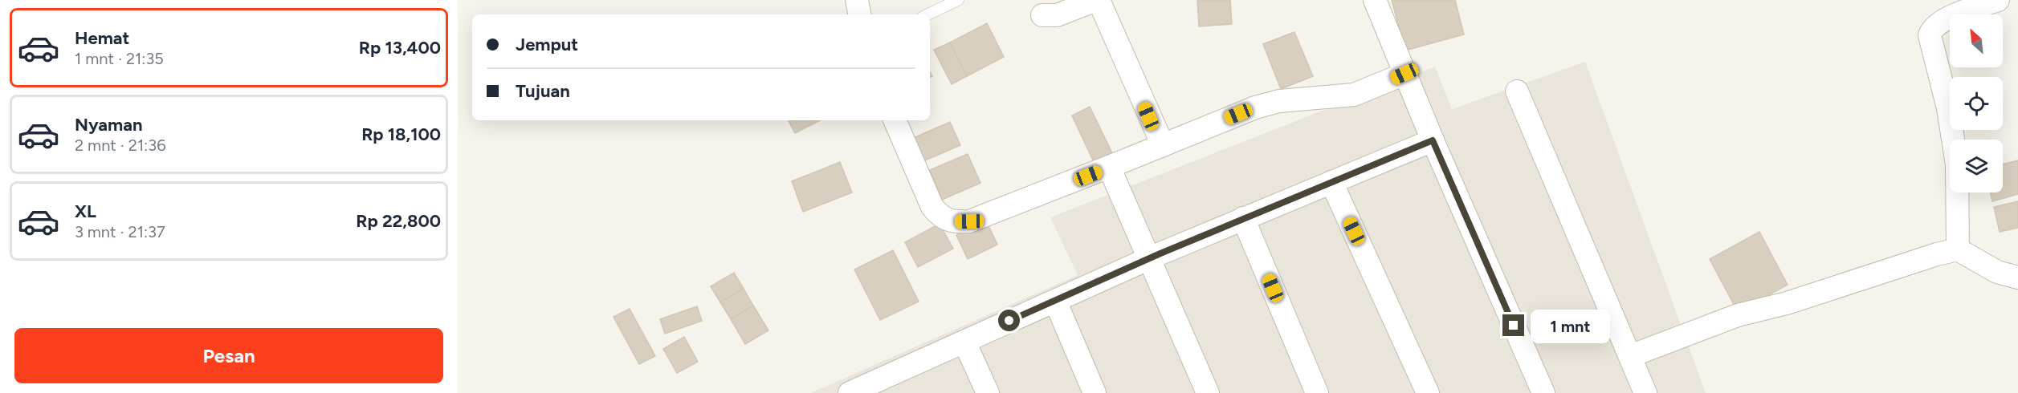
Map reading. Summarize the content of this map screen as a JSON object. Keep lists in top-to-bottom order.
{
  "north": "top left",
  "page": {
    "list": [
      {
        "name": "Hemat",
        "note": "1 mnt · 21:35",
        "value": "Rp 13,400"
      },
      {
        "name": "Nyaman",
        "note": "2 mnt · 21:36",
        "value": "Rp 18,100"
      },
      {
        "name": "XL",
        "note": "3 mnt · 21:37",
        "value": "Rp 22,800"
      }
    ],
    "banner": ["Jemput", "Tujuan"],
    "bubble": "1 mnt",
    "buttons": "Pesan"
  }
}
